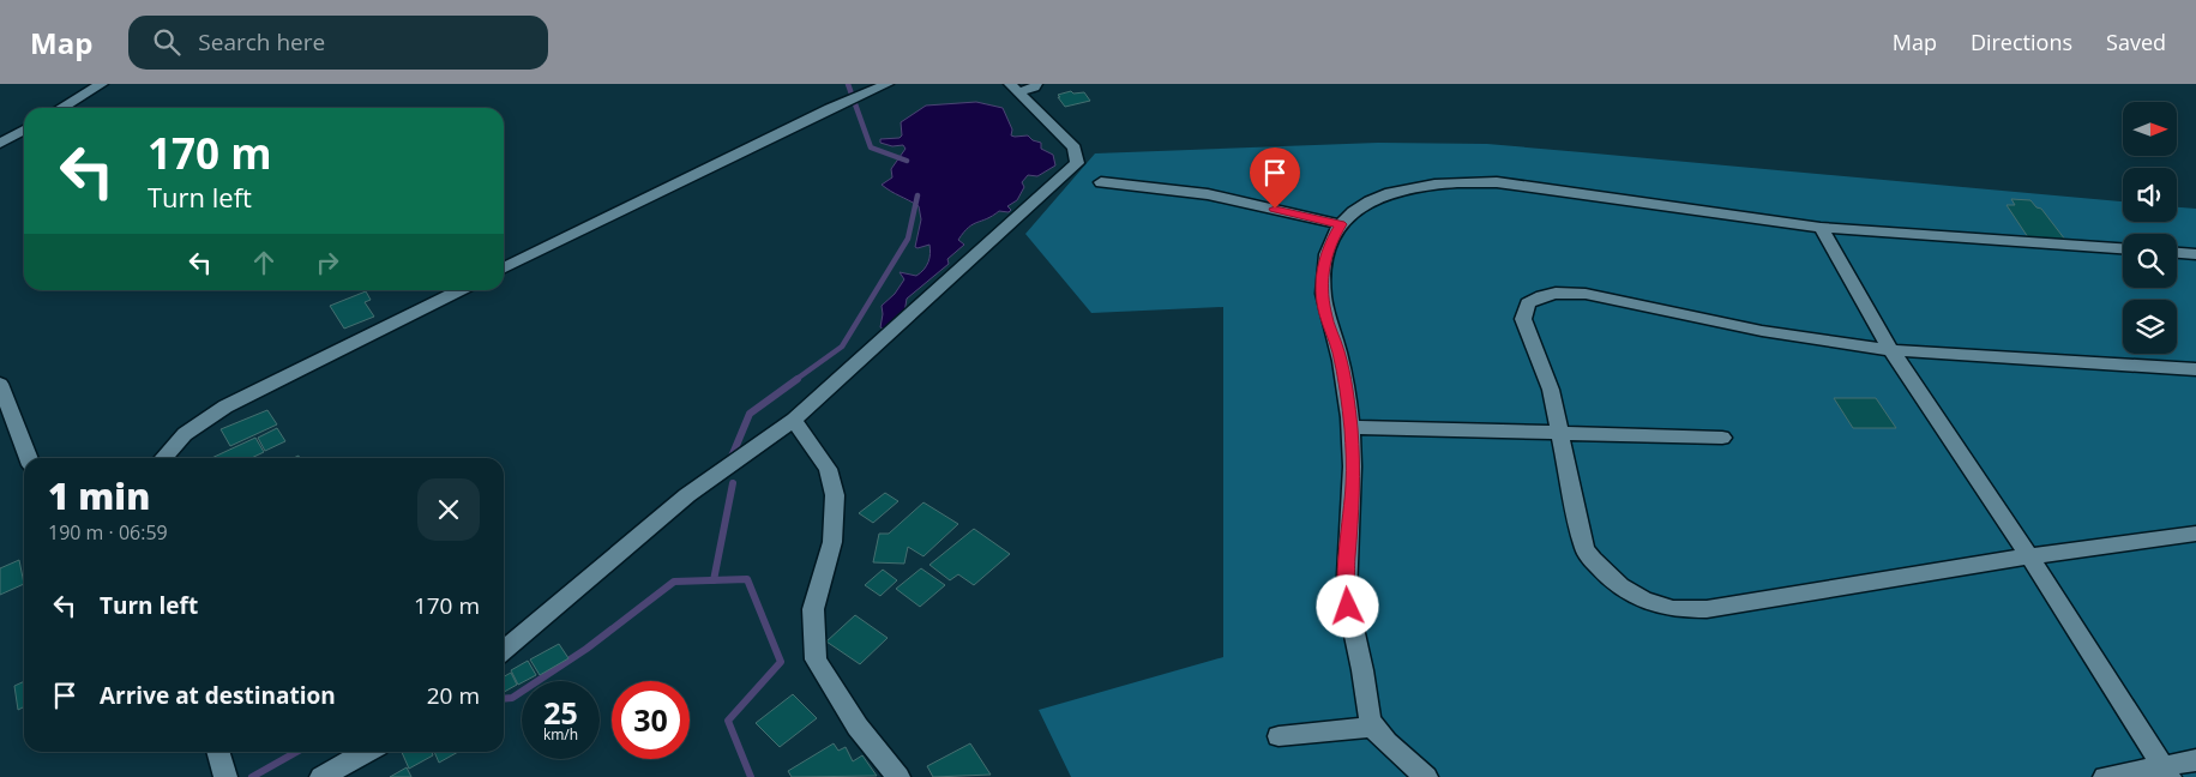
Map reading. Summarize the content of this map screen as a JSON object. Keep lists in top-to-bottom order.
{
  "north": "right",
  "page": {
    "header": "Map",
    "search": "Search here",
    "nav": ["Map", "Directions", "Saved"],
    "turn": ["170 m", "Turn left"],
    "heading": ["1 min", "190 m · 06:59"],
    "list": [
      {
        "name": "Turn left",
        "value": "170 m"
      },
      {
        "name": "Arrive at destination",
        "value": "20 m"
      }
    ],
    "speed": "25 km/h",
    "limit": "30"
  }
}
